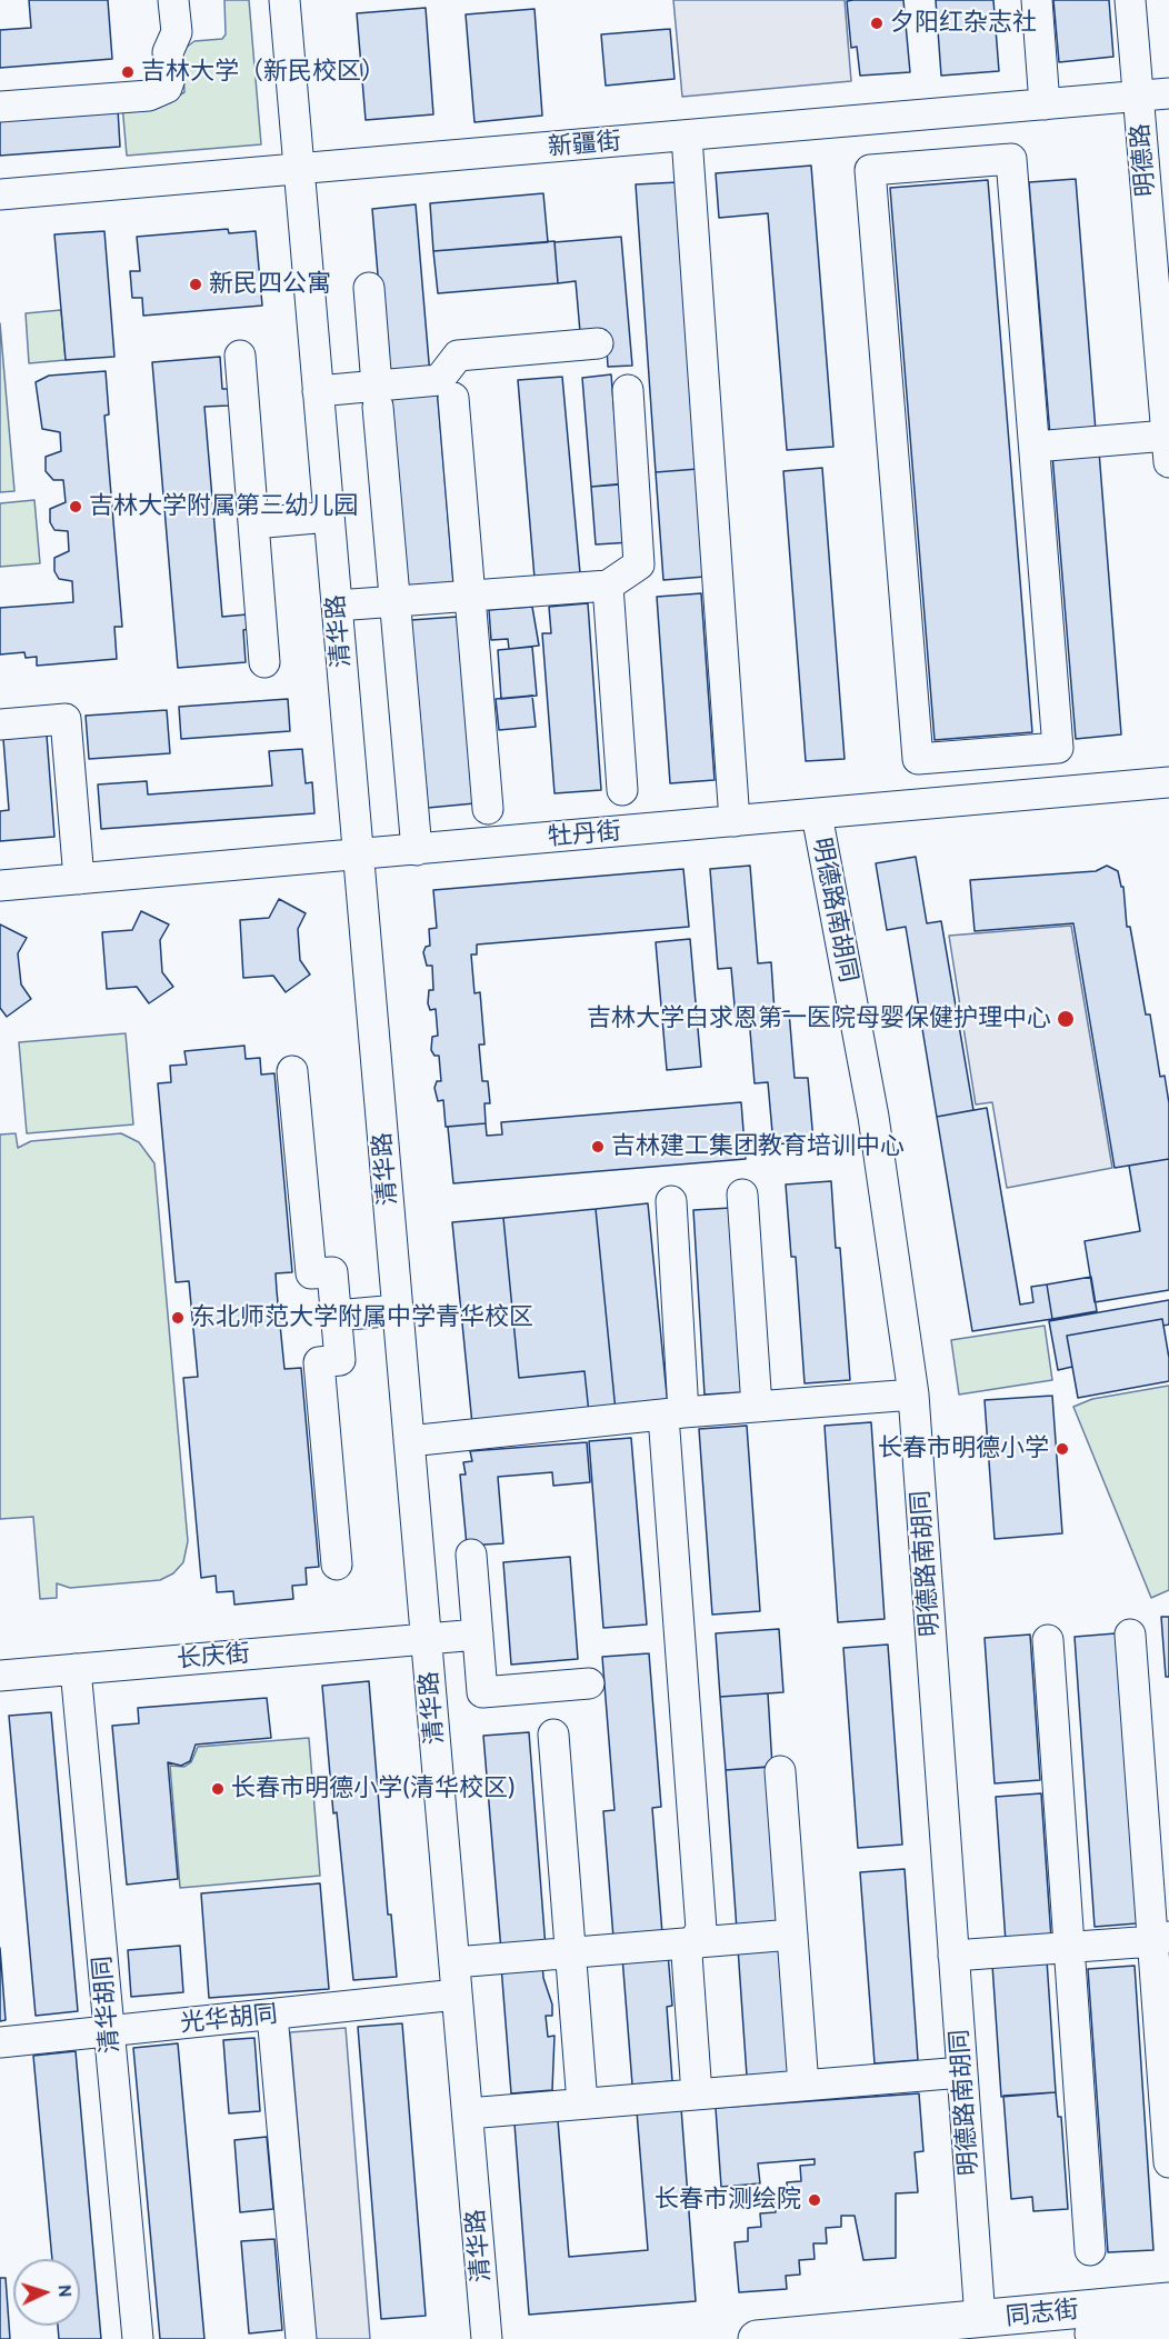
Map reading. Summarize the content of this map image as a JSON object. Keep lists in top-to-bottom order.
{
  "streets": {
    "main road": ["同志街"],
    "street": [
      "新疆街",
      "明德路",
      "清华路",
      "牡丹街",
      "明德路南胡同",
      "长庆街",
      "清华胡同",
      "光华胡同"
    ]
  },
  "crossings": [
    ["新疆街", "明德路"],
    ["新疆街", "清华路"],
    ["清华路", "牡丹街"],
    ["清华路", "长庆街"],
    ["清华路", "光华胡同"],
    ["牡丹街", "明德路南胡同"],
    ["明德路南胡同", "同志街"],
    ["长庆街", "清华胡同"],
    ["清华胡同", "光华胡同"]
  ],
  "places": [
    "夕阳红杂志社",
    "吉林大学（新民校区）",
    "新民四公寓",
    "吉林大学附属第三幼儿园",
    "吉林大学白求恩第一医院母婴保健护理中心",
    "吉林建工集团教育培训中心",
    "东北师范大学附属中学青华校区",
    "长春市明德小学",
    "长春市明德小学(清华校区)",
    "长春市测绘院"
  ],
  "north": "right"
}
